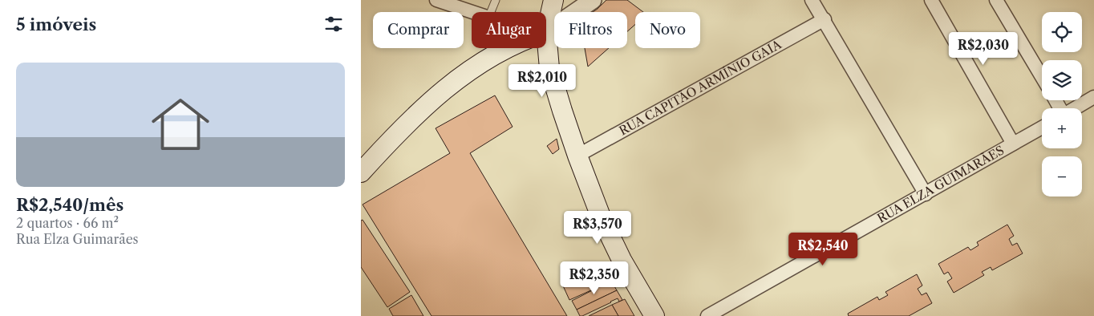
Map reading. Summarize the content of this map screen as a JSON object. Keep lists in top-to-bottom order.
{
  "streets": {
    "street": ["RUA CAPITÃO ARMÍNIO GAIA", "RUA ELZA GUIMARÃES"]
  },
  "page": {
    "heading": "5 imóveis",
    "map_buttons": ["+", "−"],
    "chip": [
      "Comprar",
      "Alugar",
      "Filtros",
      "Novo"
    ],
    "price": [
      "R$2,030",
      "R$2,010",
      "R$3,570",
      "R$2,540",
      "R$2,350"
    ],
    "list": [
      {
        "name": "R$2,540/mês",
        "note": "2 quartos · 66 m² · Rua Elza Guimarães"
      }
    ]
  }
}
